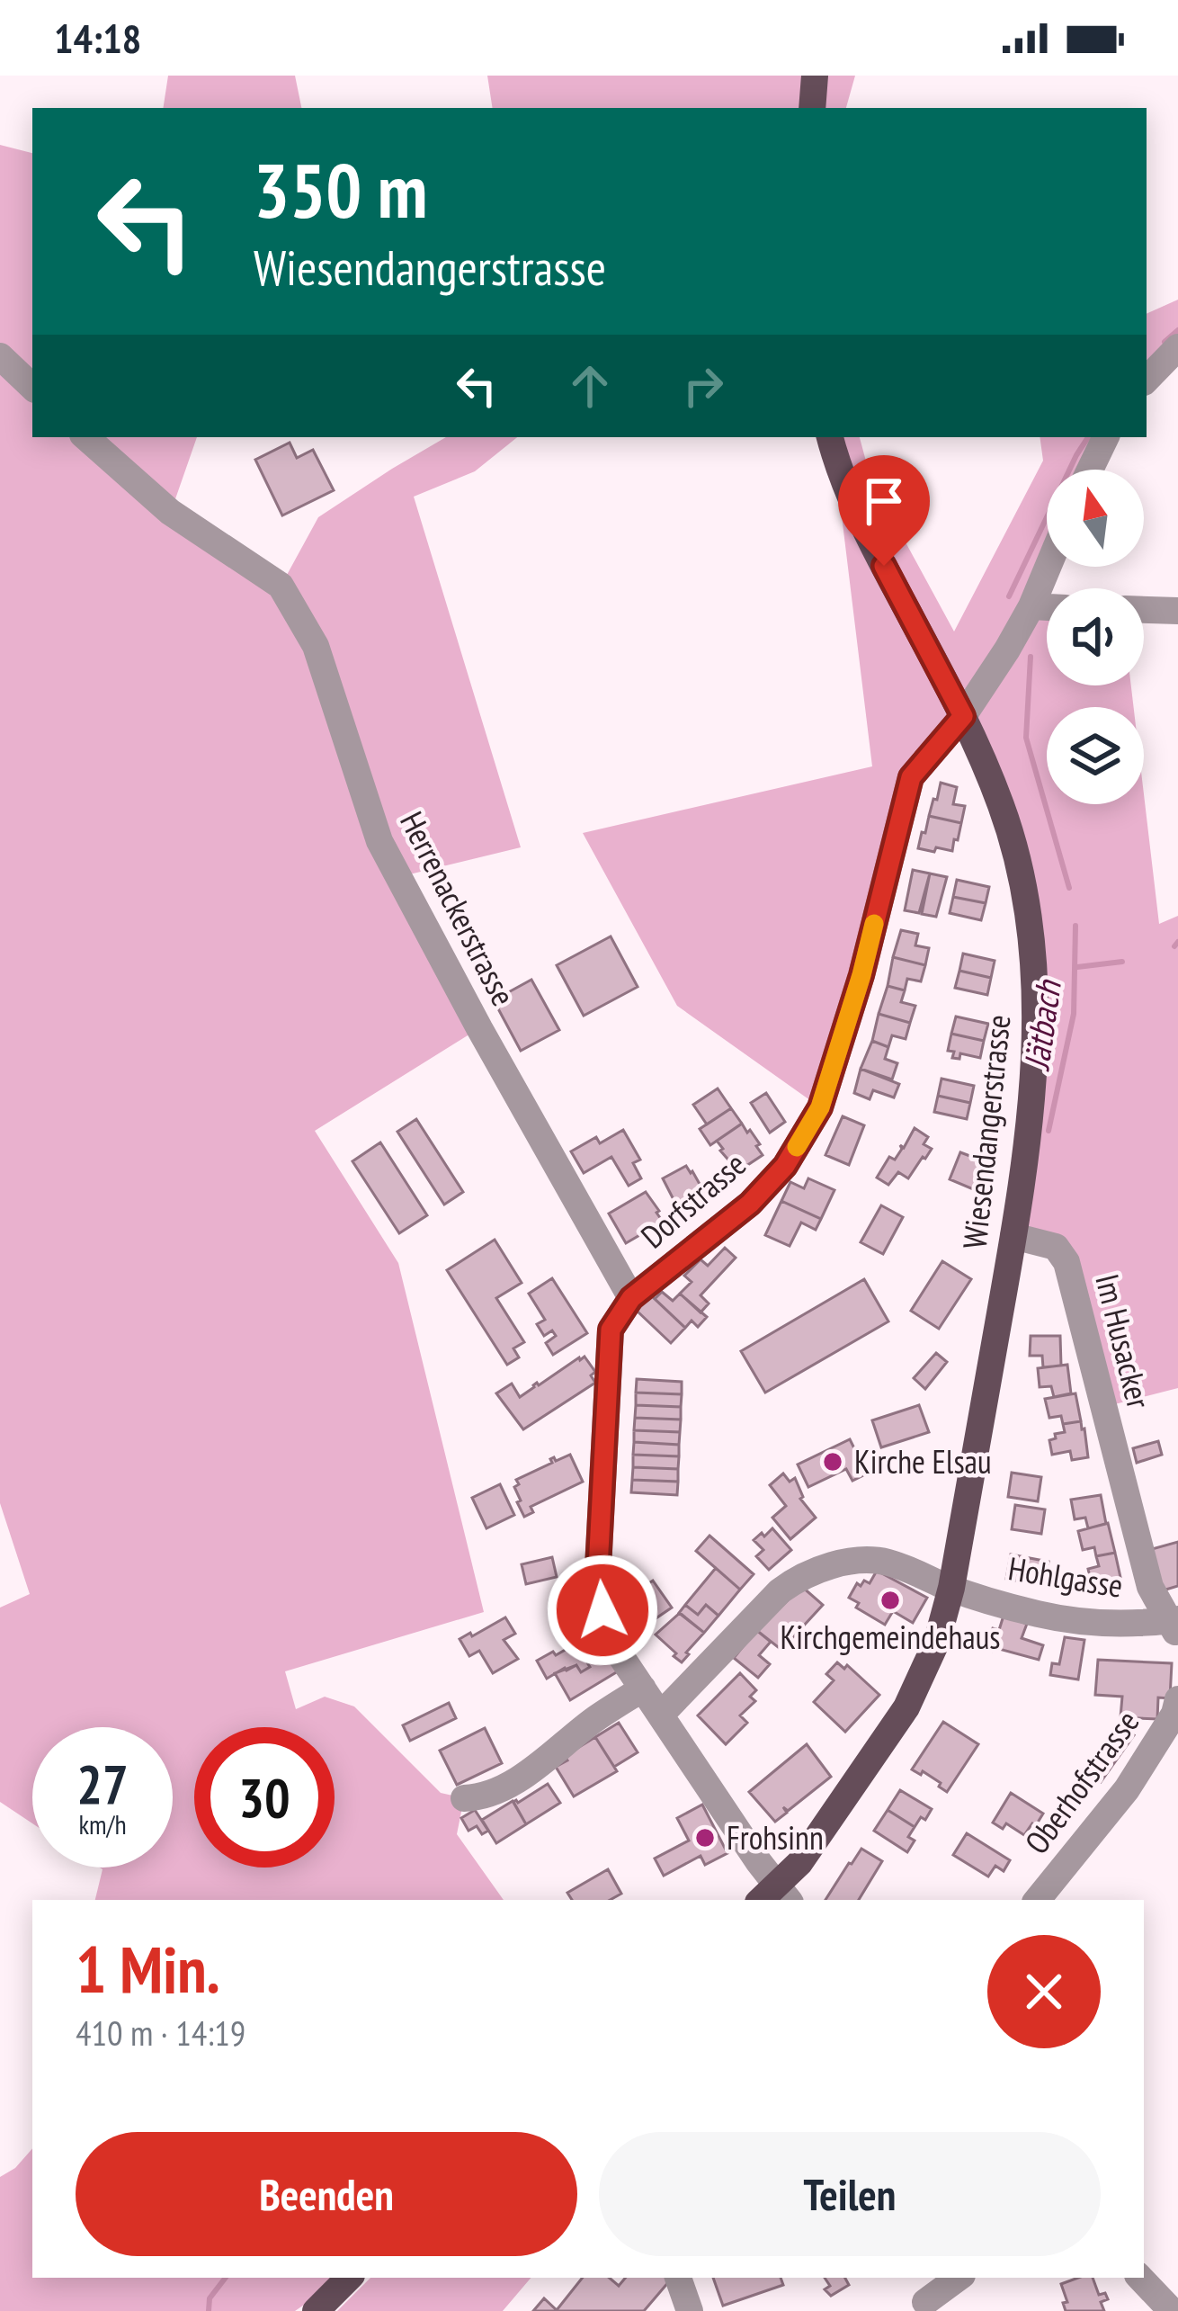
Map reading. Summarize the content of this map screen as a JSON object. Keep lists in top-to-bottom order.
{
  "streets": {
    "main road": ["Wiesendangerstrasse"],
    "street": [
      "Herrenackerstrasse",
      "Dorfstrasse",
      "Im Husacker",
      "Hohlgasse",
      "Oberhofstrasse"
    ]
  },
  "crossings": [
    ["Herrenackerstrasse", "Dorfstrasse"],
    ["Wiesendangerstrasse", "Dorfstrasse"],
    ["Wiesendangerstrasse", "Im Husacker"],
    ["Wiesendangerstrasse", "Hohlgasse"],
    ["Dorfstrasse", "Hohlgasse"],
    ["Im Husacker", "Hohlgasse"]
  ],
  "water": ["Jätbach"],
  "places": ["Kirche Elsau", "Kirchgemeindehaus", "Frohsinn"],
  "north": "top",
  "page": {
    "status": "14:18",
    "turn": ["350 m", "Wiesendangerstrasse"],
    "speed": "27 km/h",
    "limit": "30",
    "heading": ["1 Min.", "410 m · 14:19"],
    "buttons": ["Beenden", "Teilen"]
  }
}
